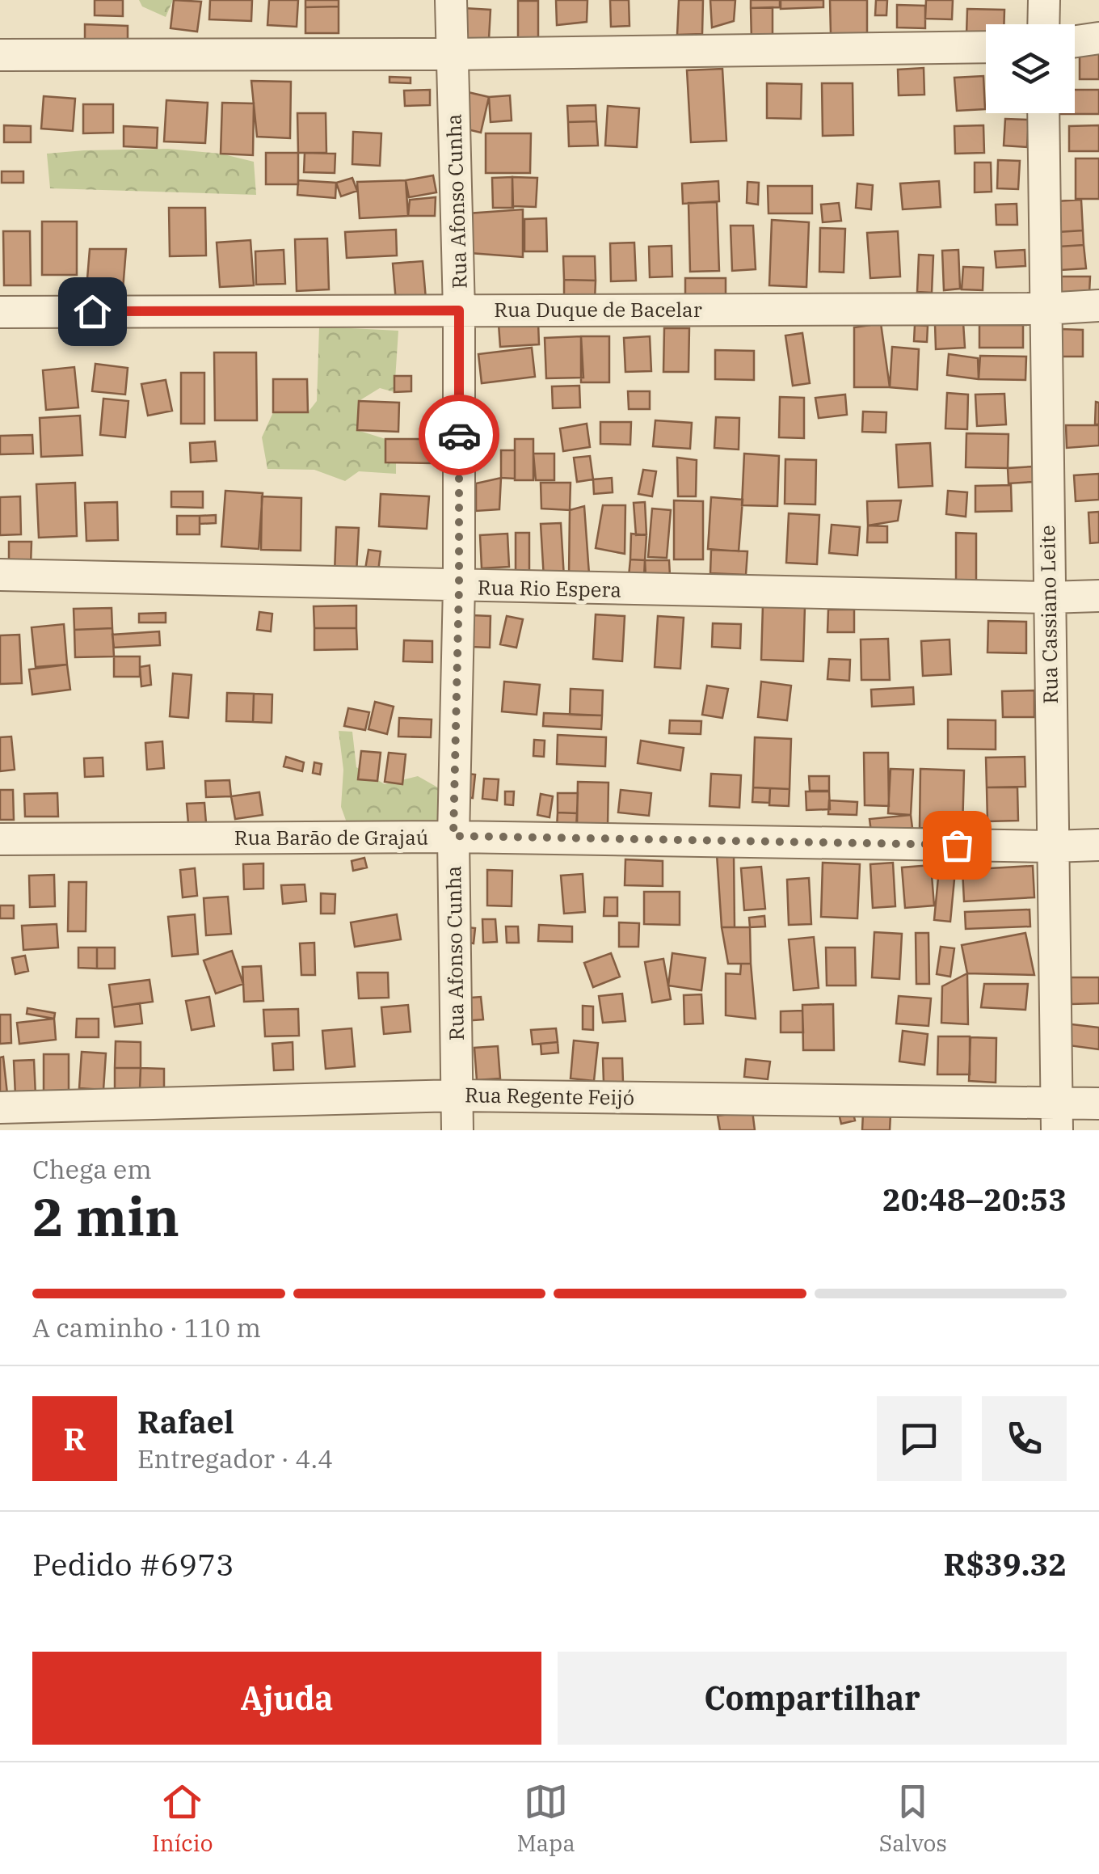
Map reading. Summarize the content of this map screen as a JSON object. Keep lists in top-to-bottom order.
{
  "streets": {
    "street": [
      "Rua Afonso Cunha",
      "Rua Duque de Bacelar",
      "Rua Rio Espera",
      "Rua Cassiano Leite",
      "Rua Barão de Grajaú",
      "Rua Regente Feijó"
    ]
  },
  "crossings": [
    ["Rua Afonso Cunha", "Rua Duque de Bacelar"],
    ["Rua Afonso Cunha", "Rua Rio Espera"],
    ["Rua Afonso Cunha", "Rua Barão de Grajaú"],
    ["Rua Afonso Cunha", "Rua Regente Feijó"],
    ["Rua Duque de Bacelar", "Rua Cassiano Leite"],
    ["Rua Rio Espera", "Rua Cassiano Leite"],
    ["Rua Cassiano Leite", "Rua Barão de Grajaú"],
    ["Rua Cassiano Leite", "Rua Regente Feijó"]
  ],
  "page": {
    "heading": ["2 min", "Chega em", "20:48–20:53"],
    "panel": [
      "Rafael",
      "Entregador · 4.4",
      "Pedido #6973",
      "R$39.32"
    ],
    "bar": "A caminho · 110 m",
    "round": "R",
    "buttons": ["Ajuda", "Compartilhar"],
    "tabs": ["Início", "Mapa", "Salvos"]
  }
}
